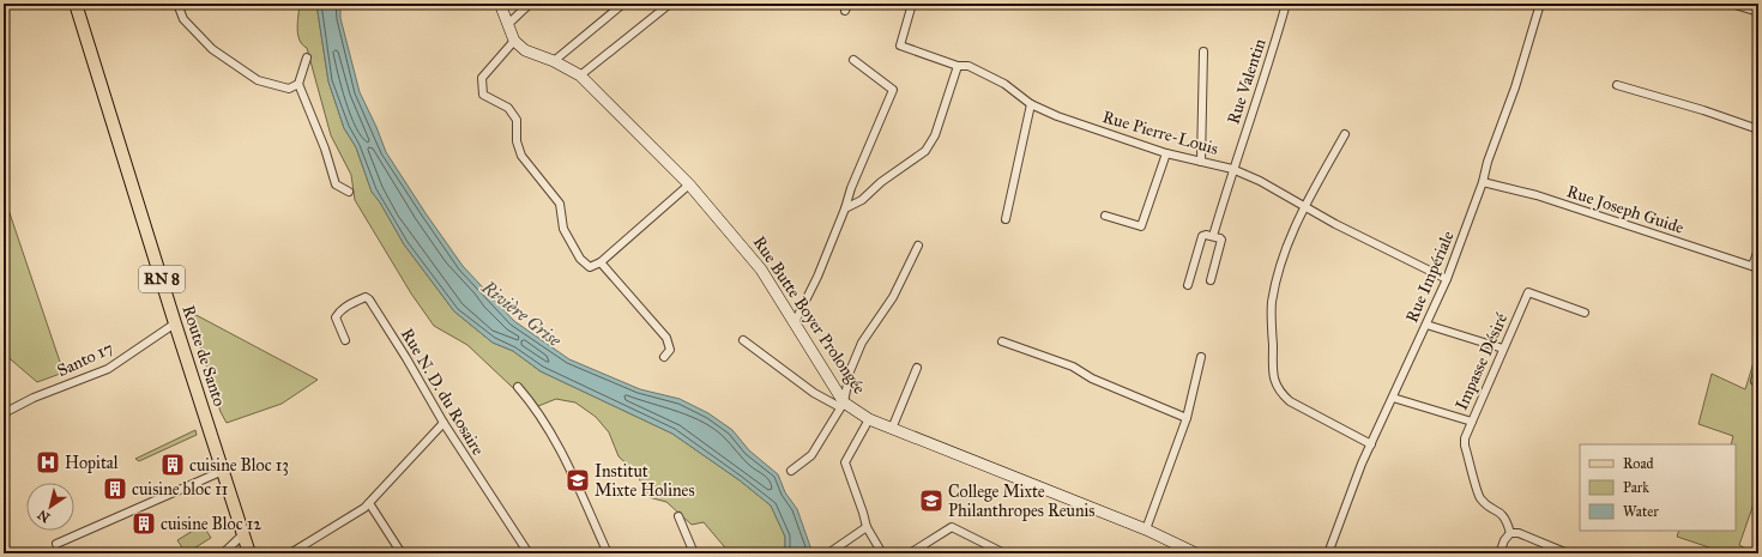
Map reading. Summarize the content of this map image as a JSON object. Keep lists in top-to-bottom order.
{
  "streets": {
    "main road": ["RN 8", "Route de Santo"],
    "street": [
      "Rue Valentin",
      "Rue Pierre-Louis",
      "Rue Joseph Guide",
      "Rue Impériale",
      "Rue Butte Boyer Prolongée",
      "Santo 17",
      "Impasse Désiré",
      "Rue N. D. du Rosaire"
    ]
  },
  "crossings": [
    ["Rue Valentin", "Rue Pierre-Louis"],
    ["Rue Pierre-Louis", "Rue Impériale"],
    ["Rue Joseph Guide", "Rue Impériale"],
    ["Rue Impériale", "Impasse Désiré"],
    ["Route de Santo", "Santo 17"]
  ],
  "water": ["Rivière Grise"],
  "places": {
    "hospital": ["Hopital"],
    "building": ["cuisine Bloc 13", "cuisine bloc 11", "cuisine Bloc 12"],
    "school or university": ["Institut Mixte Holines", "College Mixte Philanthropes Reunis"]
  },
  "legend": ["Road", "Park", "Water"],
  "north": "bottom left"
}
